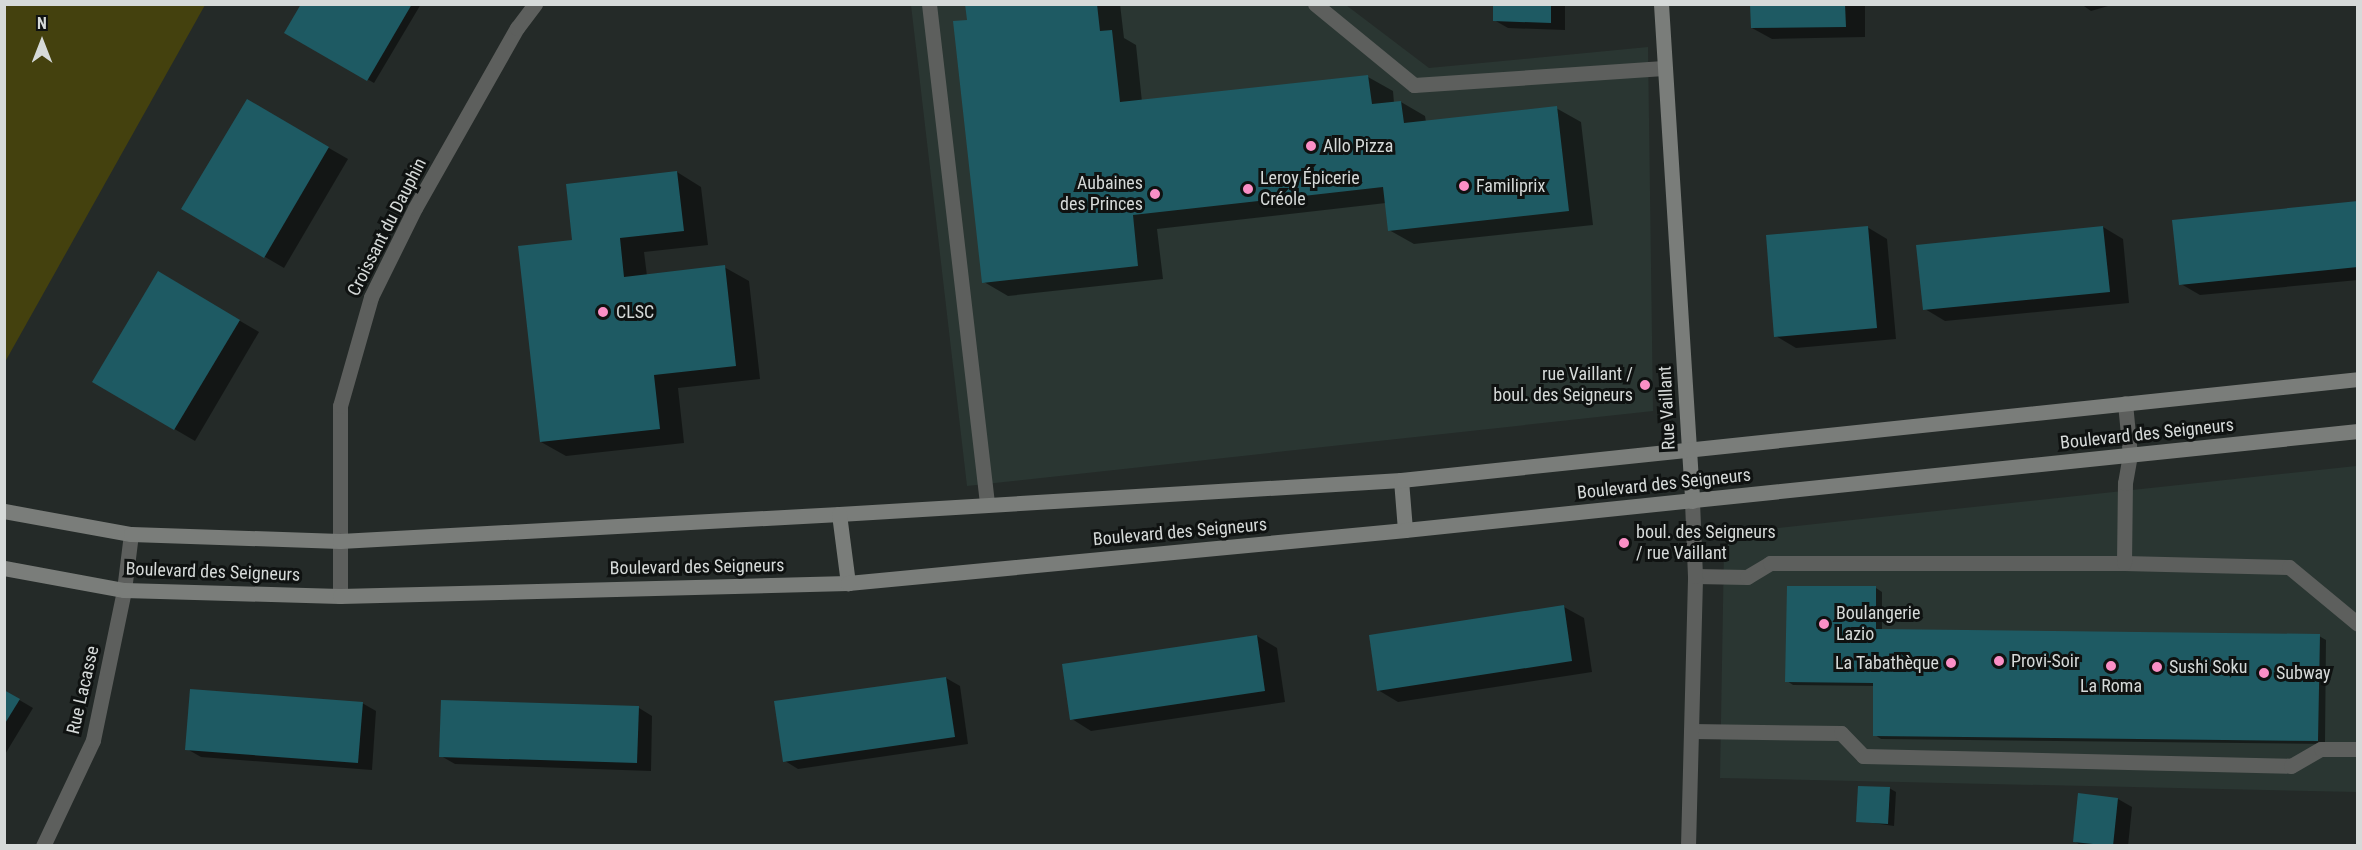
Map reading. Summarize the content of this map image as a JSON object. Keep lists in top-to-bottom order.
{
  "streets": {
    "street": [
      "Croissant du Dauphin",
      "Rue Vaillant",
      "Boulevard des Seigneurs",
      "Rue Lacasse"
    ]
  },
  "crossings": [
    ["Croissant du Dauphin", "Boulevard des Seigneurs"],
    ["Rue Vaillant", "Boulevard des Seigneurs"],
    ["Boulevard des Seigneurs", "Rue Lacasse"]
  ],
  "places": [
    "Allo Pizza",
    "Familiprix",
    "Leroy Épicerie Créole",
    "Aubaines des Princes",
    "CLSC",
    "rue Vaillant / boul. des Seigneurs",
    "boul. des Seigneurs / rue Vaillant",
    "Boulangerie Lazio",
    "Provi-Soir",
    "La Tabathèque",
    "La Roma",
    "Sushi Soku",
    "Subway"
  ],
  "north": "top"
}
